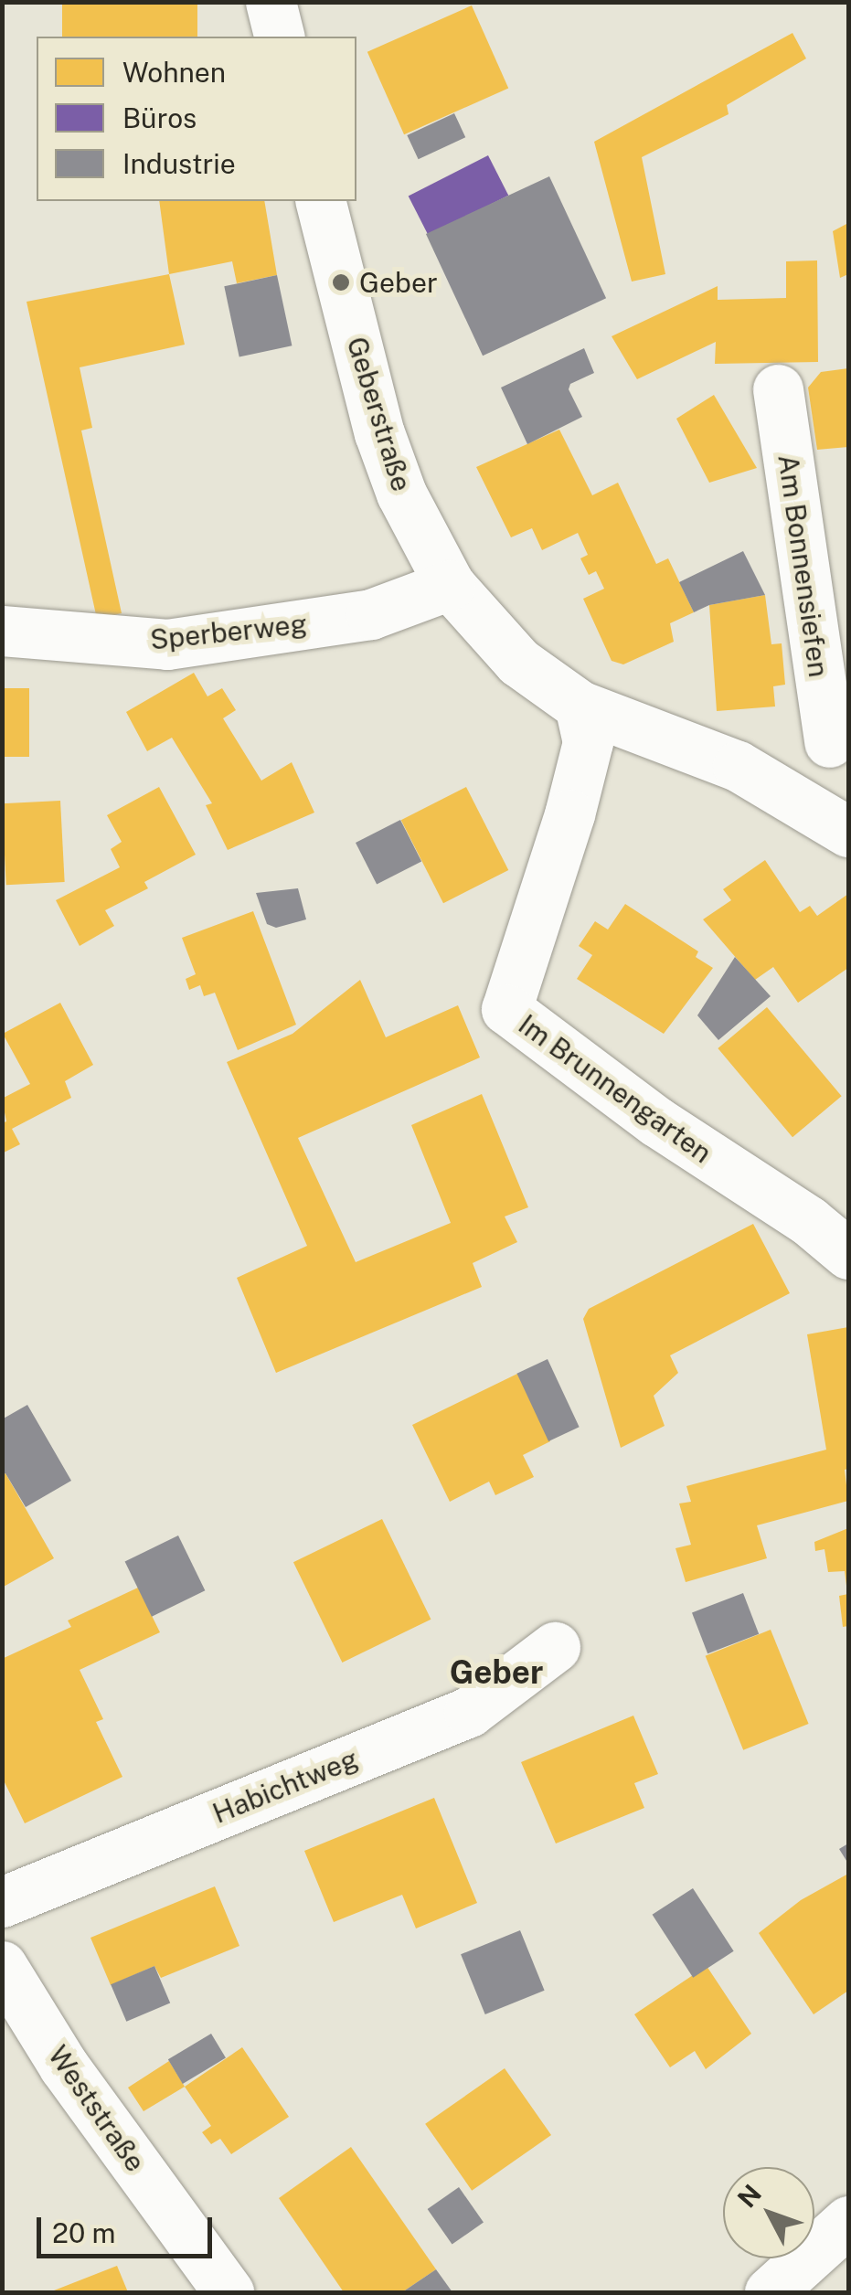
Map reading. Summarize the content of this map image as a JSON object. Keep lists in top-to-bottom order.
{
  "streets": {
    "street": [
      "Geberstraße",
      "Am Bonnensiefen",
      "Sperberweg",
      "Im Brunnengarten",
      "Habichtweg",
      "Weststraße"
    ]
  },
  "crossings": [
    ["Geberstraße", "Sperberweg"],
    ["Geberstraße", "Im Brunnengarten"]
  ],
  "districts": ["Geber"],
  "places": ["Geber"],
  "legend": ["Wohnen", "Büros", "Industrie"],
  "scale_bar": "20 m",
  "north": "top left"
}
